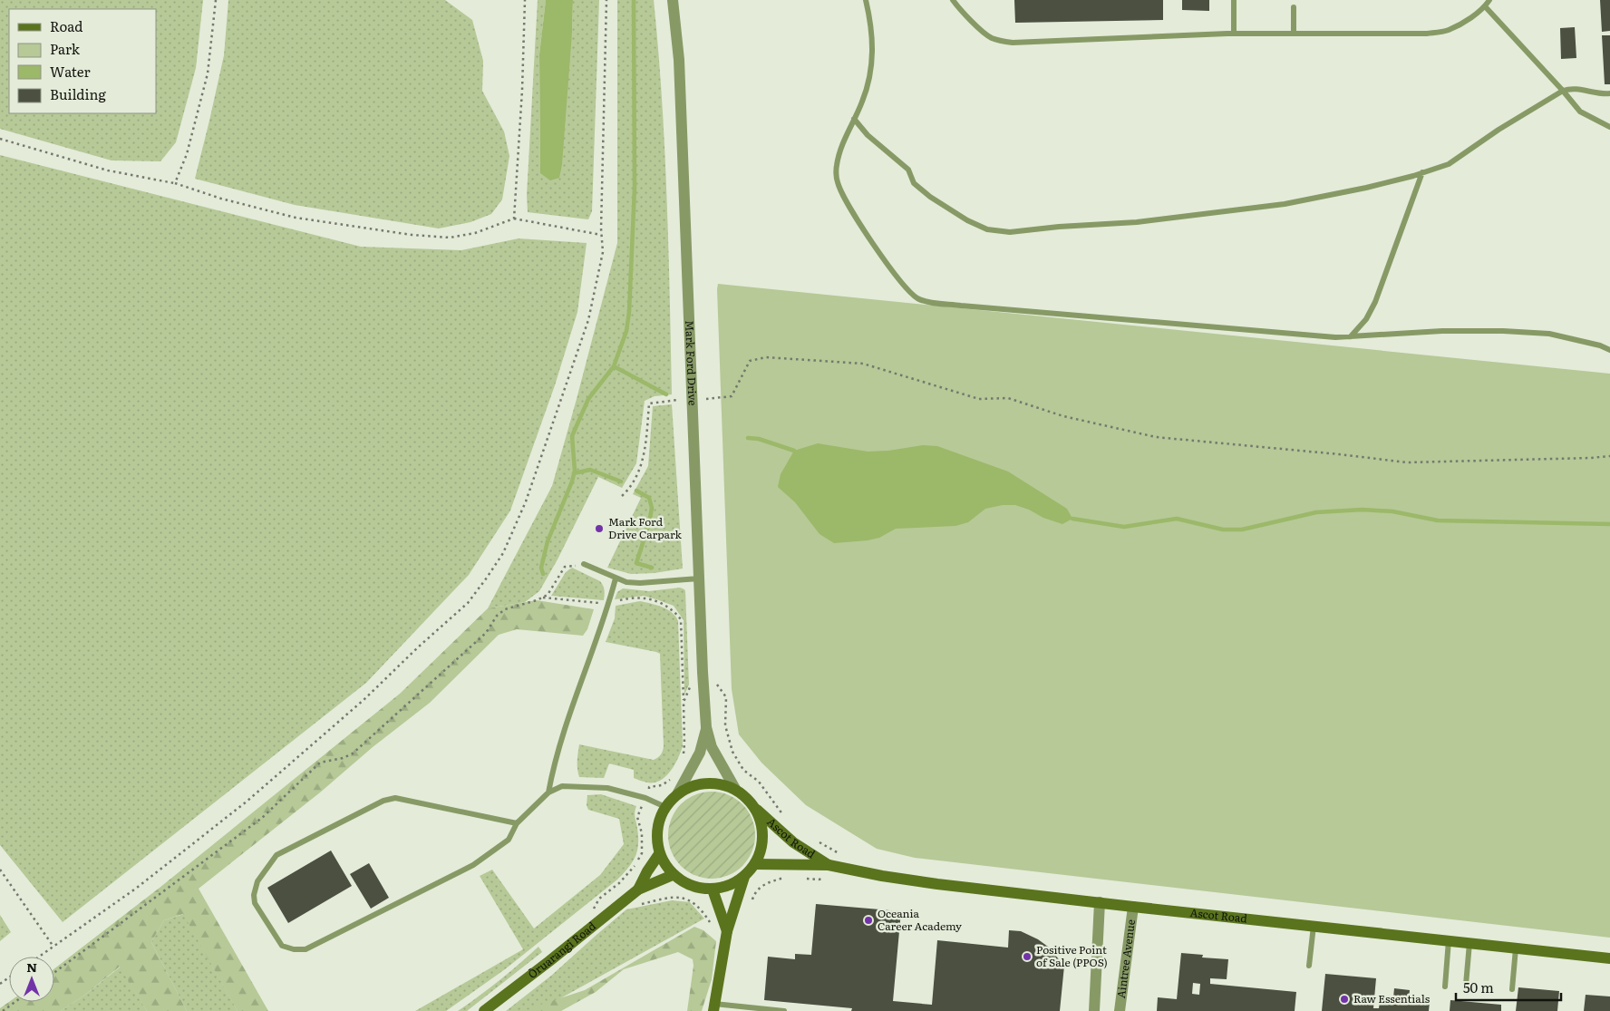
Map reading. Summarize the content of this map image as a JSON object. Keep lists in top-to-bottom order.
{
  "streets": {
    "street": [
      "Mark Ford Drive",
      "Ascot Road",
      "Ōruarangi Road",
      "Aintree Avenue"
    ]
  },
  "crossings": [
    ["Mark Ford Drive", "Ascot Road"],
    ["Mark Ford Drive", "Ōruarangi Road"],
    ["Ascot Road", "Ōruarangi Road"],
    ["Ascot Road", "Aintree Avenue"]
  ],
  "places": [
    "Mark Ford Drive Carpark",
    "Oceania Career Academy",
    "Positive Point of Sale (PPOS)",
    "Raw Essentials"
  ],
  "legend": [
    "Road",
    "Park",
    "Water",
    "Building"
  ],
  "scale_bar": "50 m",
  "north": "top"
}
